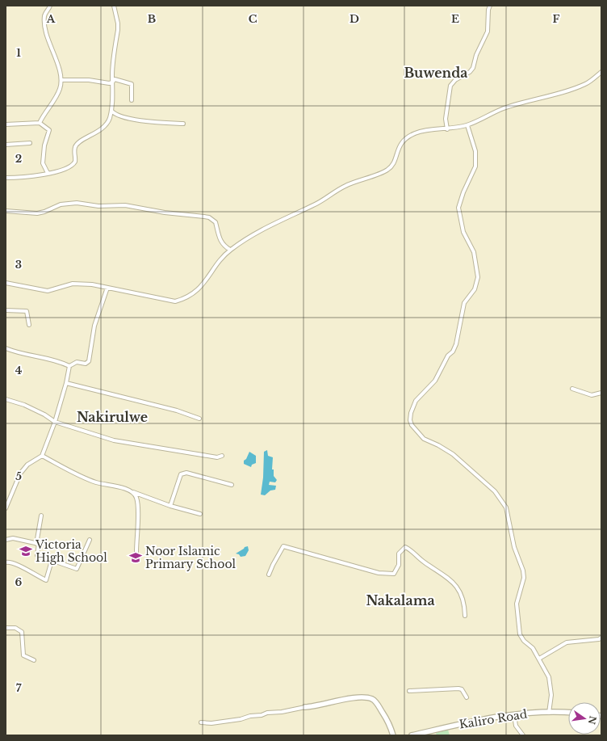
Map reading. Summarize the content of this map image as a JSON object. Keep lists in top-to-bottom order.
{
  "streets": {
    "main road": ["Kaliro Road"]
  },
  "districts": ["Buwenda", "Nakirulwe", "Nakalama"],
  "places": {
    "school or university": ["Victoria High School", "Noor Islamic Primary School"]
  },
  "north": "right",
  "grid": {
    "columns": [
      "A",
      "B",
      "C",
      "D",
      "E",
      "F"
    ],
    "rows": [
      "1",
      "2",
      "3",
      "4",
      "5",
      "6",
      "7"
    ]
  }
}
